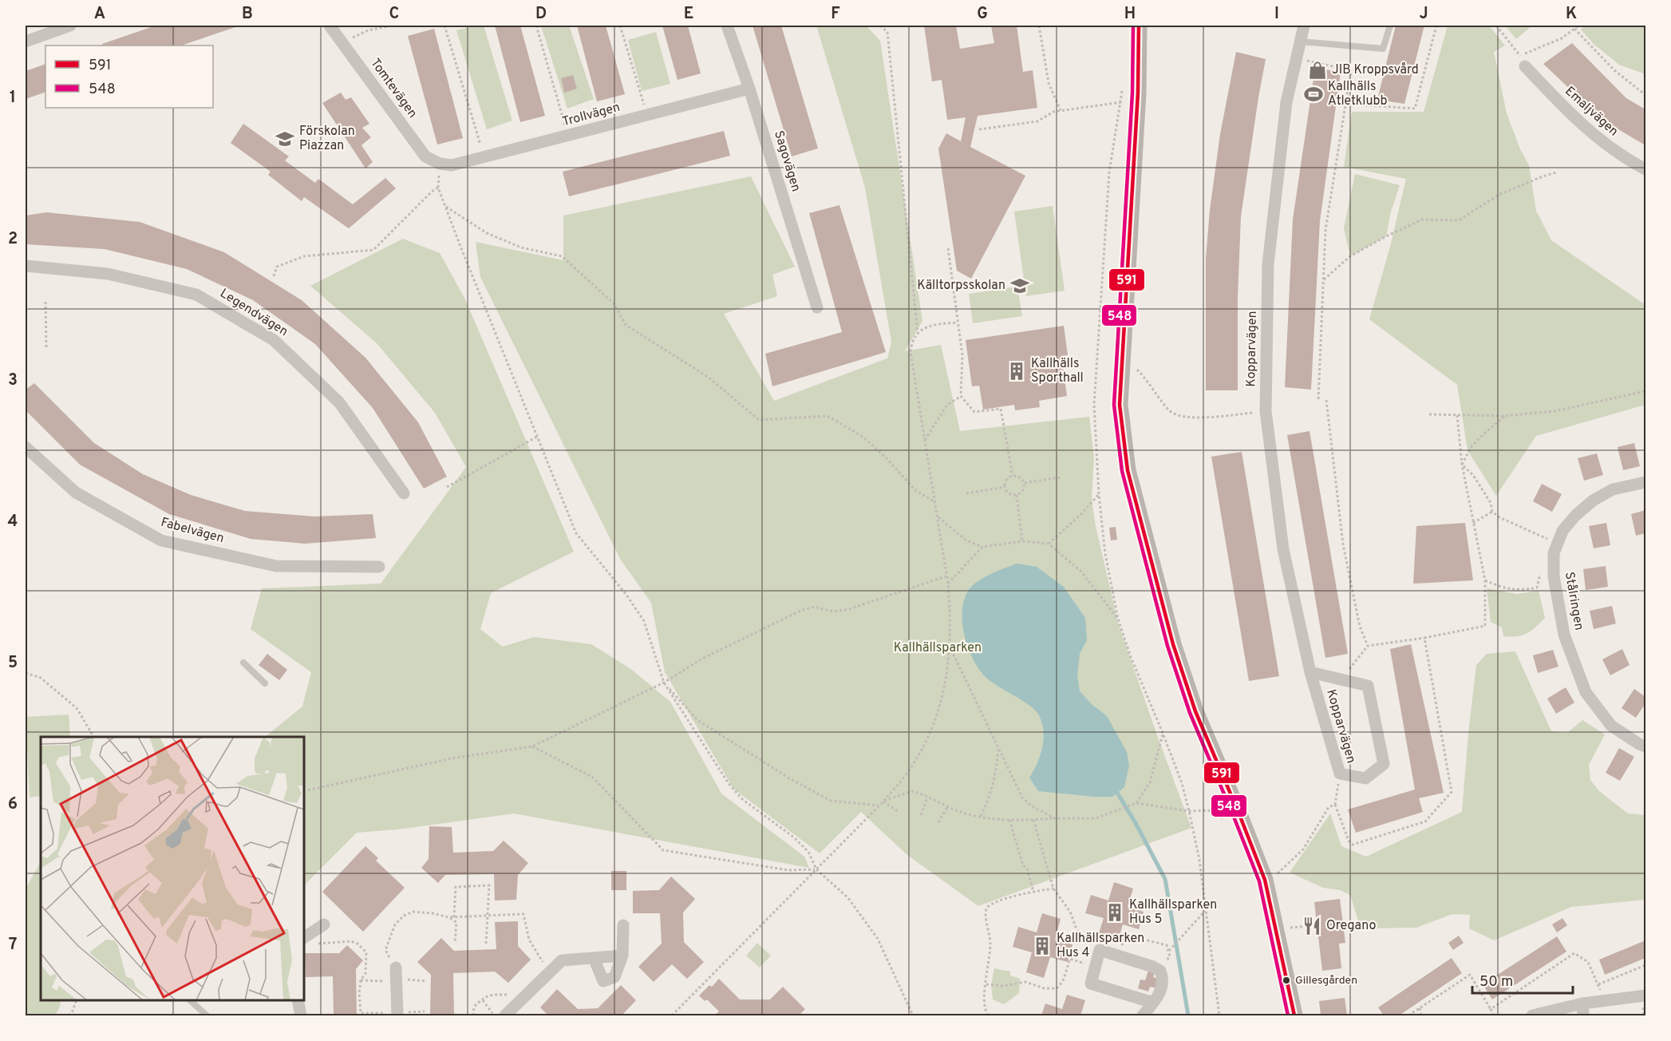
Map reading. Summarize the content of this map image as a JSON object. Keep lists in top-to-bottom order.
{
  "streets": {
    "street": [
      "Tomtevägen",
      "Emaljvägen",
      "Trollvägen",
      "Sagovägen",
      "Legendvägen",
      "Kopparvägen",
      "Fabelvägen",
      "Stålringen"
    ]
  },
  "crossings": [
    ["Tomtevägen", "Trollvägen"],
    ["Trollvägen", "Sagovägen"]
  ],
  "parks": ["Kallhällsparken"],
  "places": {
    "shop": ["JIB Kroppsvård"],
    "sports": ["Kallhälls Atletklubb"],
    "school or university": ["Förskolan Piazzan", "Källtorpsskolan"],
    "building": ["Kallhälls Sporthall", "Kallhällsparken Hus 5", "Kallhällsparken Hus 4"],
    "restaurant": ["Oregano"],
    "other": ["Gillesgården"]
  },
  "lines": ["transit line 591", "transit line 548"],
  "legend": ["591", "548"],
  "scale_bar": "50 m",
  "grid": {
    "columns": [
      "A",
      "B",
      "C",
      "D",
      "E",
      "F",
      "G",
      "H",
      "I",
      "J",
      "K"
    ],
    "rows": [
      "1",
      "2",
      "3",
      "4",
      "5",
      "6",
      "7"
    ]
  }
}
